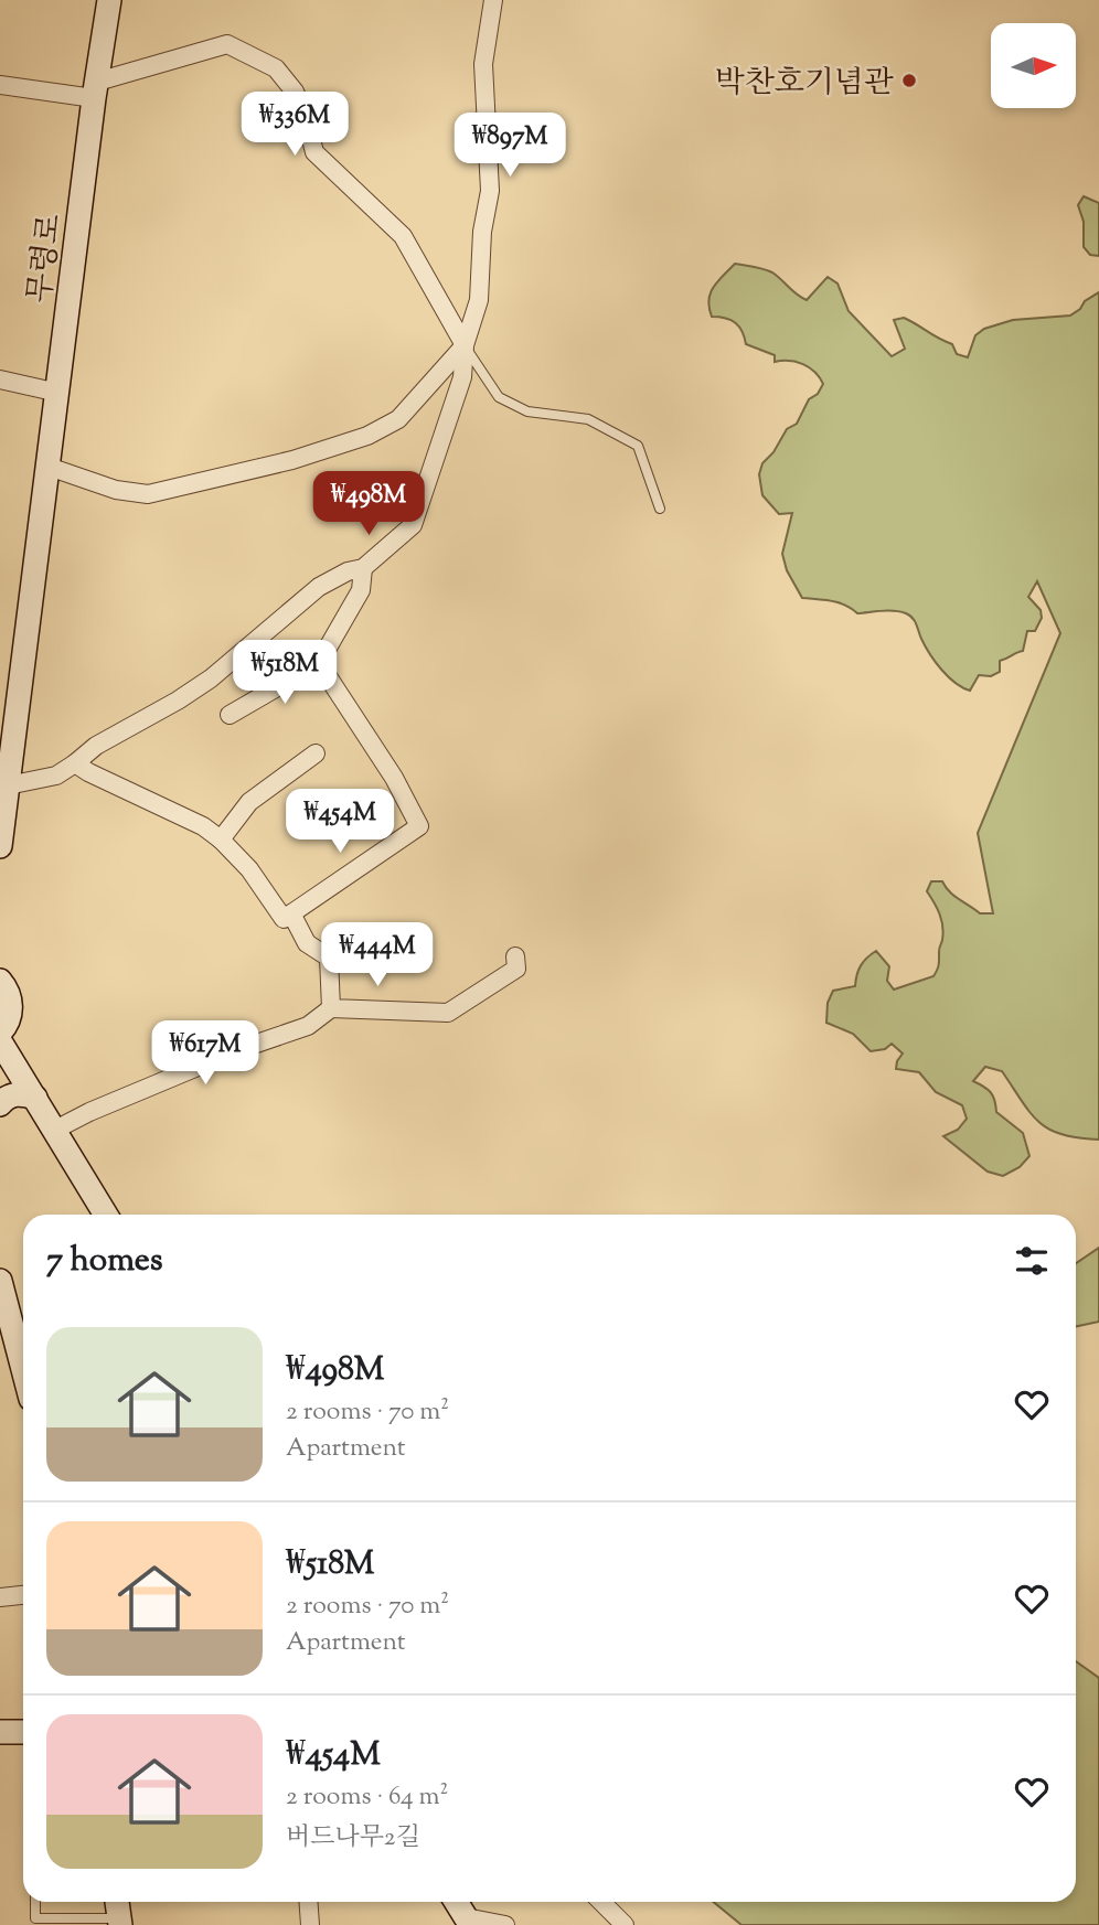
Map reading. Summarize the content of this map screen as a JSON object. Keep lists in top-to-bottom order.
{
  "streets": {
    "main road": ["무령로"]
  },
  "places": ["박찬호기념관"],
  "north": "right",
  "page": {
    "price": [
      "₩336M",
      "₩897M",
      "₩498M",
      "₩518M",
      "₩454M",
      "₩444M",
      "₩617M"
    ],
    "heading": "7 homes",
    "list": [
      {
        "name": "₩498M",
        "note": "2 rooms · 70 m² · Apartment"
      },
      {
        "name": "₩518M",
        "note": "2 rooms · 70 m² · Apartment"
      },
      {
        "name": "₩454M",
        "note": "2 rooms · 64 m² · 버드나무2길"
      }
    ]
  }
}
